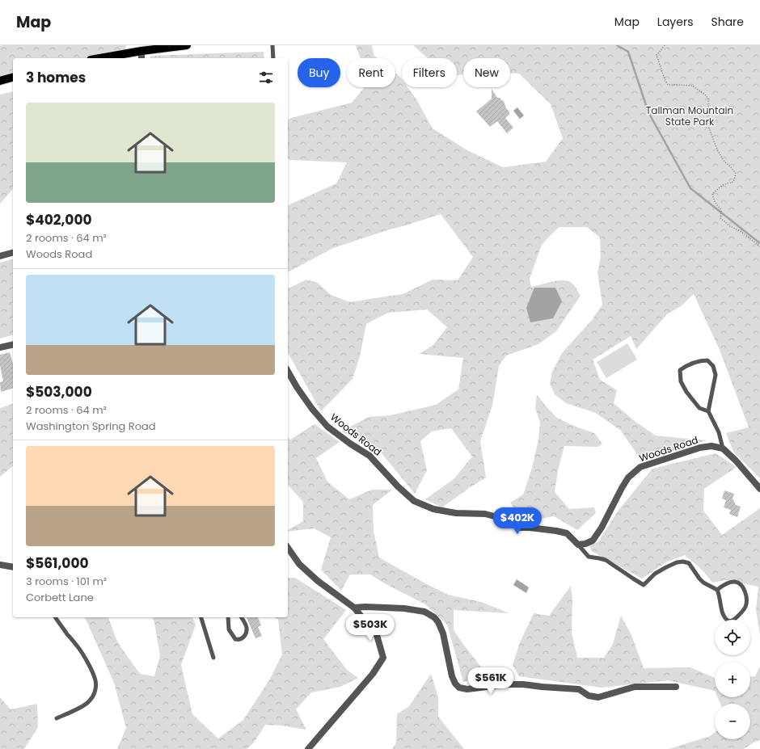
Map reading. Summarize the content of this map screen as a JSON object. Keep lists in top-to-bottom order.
{
  "streets": {
    "street": ["Woods Road"]
  },
  "parks": ["Tallman Mountain State Park"],
  "page": {
    "header": "Map",
    "nav": ["Map", "Layers", "Share"],
    "chip": [
      "Buy",
      "Rent",
      "Filters",
      "New"
    ],
    "heading": "3 homes",
    "list": [
      {
        "name": "$402,000",
        "note": "2 rooms · 64 m² · Woods Road"
      },
      {
        "name": "$503,000",
        "note": "2 rooms · 64 m² · Washington Spring Road"
      },
      {
        "name": "$561,000",
        "note": "3 rooms · 101 m² · Corbett Lane"
      }
    ],
    "price": ["$402K", "$503K", "$561K"],
    "map_buttons": ["+", "−"]
  }
}
